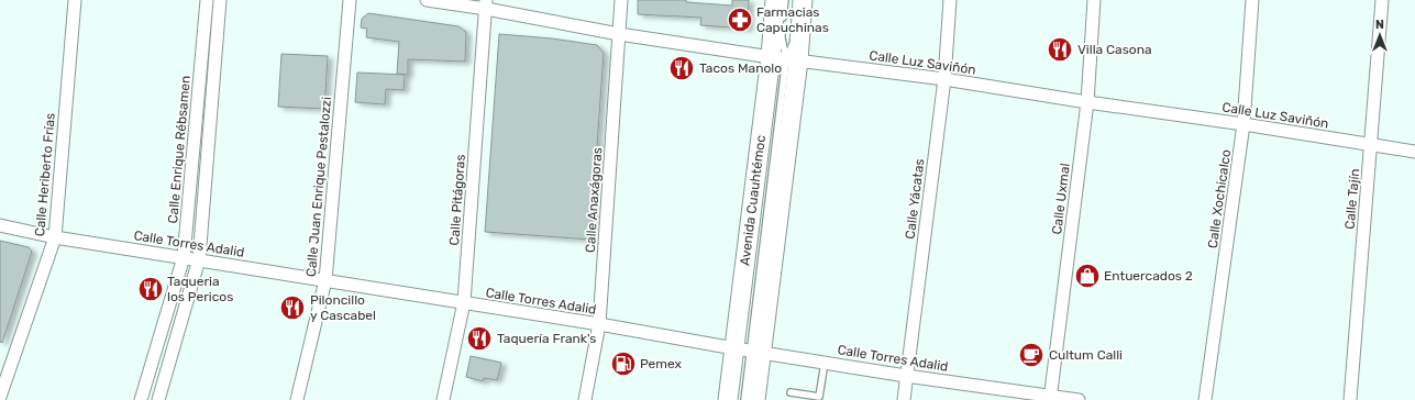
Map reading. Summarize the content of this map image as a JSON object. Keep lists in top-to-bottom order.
{
  "streets": {
    "main road": ["Avenida Cuauhtémoc"],
    "street": [
      "Calle Luz Saviñón",
      "Calle Enrique Rébsamen",
      "Calle Heriberto Frías",
      "Calle Juan Enrique Pestalozzi",
      "Calle Yácatas",
      "Calle Uxmal",
      "Calle Xochicalco",
      "Calle Tajín",
      "Calle Pitágoras",
      "Calle Anaxágoras",
      "Calle Torres Adalid"
    ]
  },
  "crossings": [
    ["Calle Luz Saviñón", "Calle Yácatas"],
    ["Calle Luz Saviñón", "Calle Uxmal"],
    ["Calle Luz Saviñón", "Calle Xochicalco"],
    ["Calle Luz Saviñón", "Calle Tajín"],
    ["Calle Luz Saviñón", "Calle Pitágoras"],
    ["Calle Luz Saviñón", "Calle Anaxágoras"],
    ["Calle Luz Saviñón", "Avenida Cuauhtémoc"],
    ["Calle Enrique Rébsamen", "Calle Torres Adalid"],
    ["Calle Heriberto Frías", "Calle Torres Adalid"],
    ["Calle Juan Enrique Pestalozzi", "Calle Torres Adalid"],
    ["Calle Yácatas", "Calle Torres Adalid"],
    ["Calle Uxmal", "Calle Torres Adalid"],
    ["Calle Pitágoras", "Calle Torres Adalid"],
    ["Calle Anaxágoras", "Calle Torres Adalid"],
    ["Avenida Cuauhtémoc", "Calle Torres Adalid"]
  ],
  "places": {
    "pharmacy": ["Farmacias Capuchinas"],
    "restaurant": [
      "Villa Casona",
      "Tacos Manolo",
      "Taqueria los Pericos",
      "Piloncillo y Cascabel",
      "Taquería Frank's"
    ],
    "shop": ["Entuercados 2"],
    "cafe": ["Cultum Calli"],
    "fuel station": ["Pemex"]
  },
  "north": "top"
}
